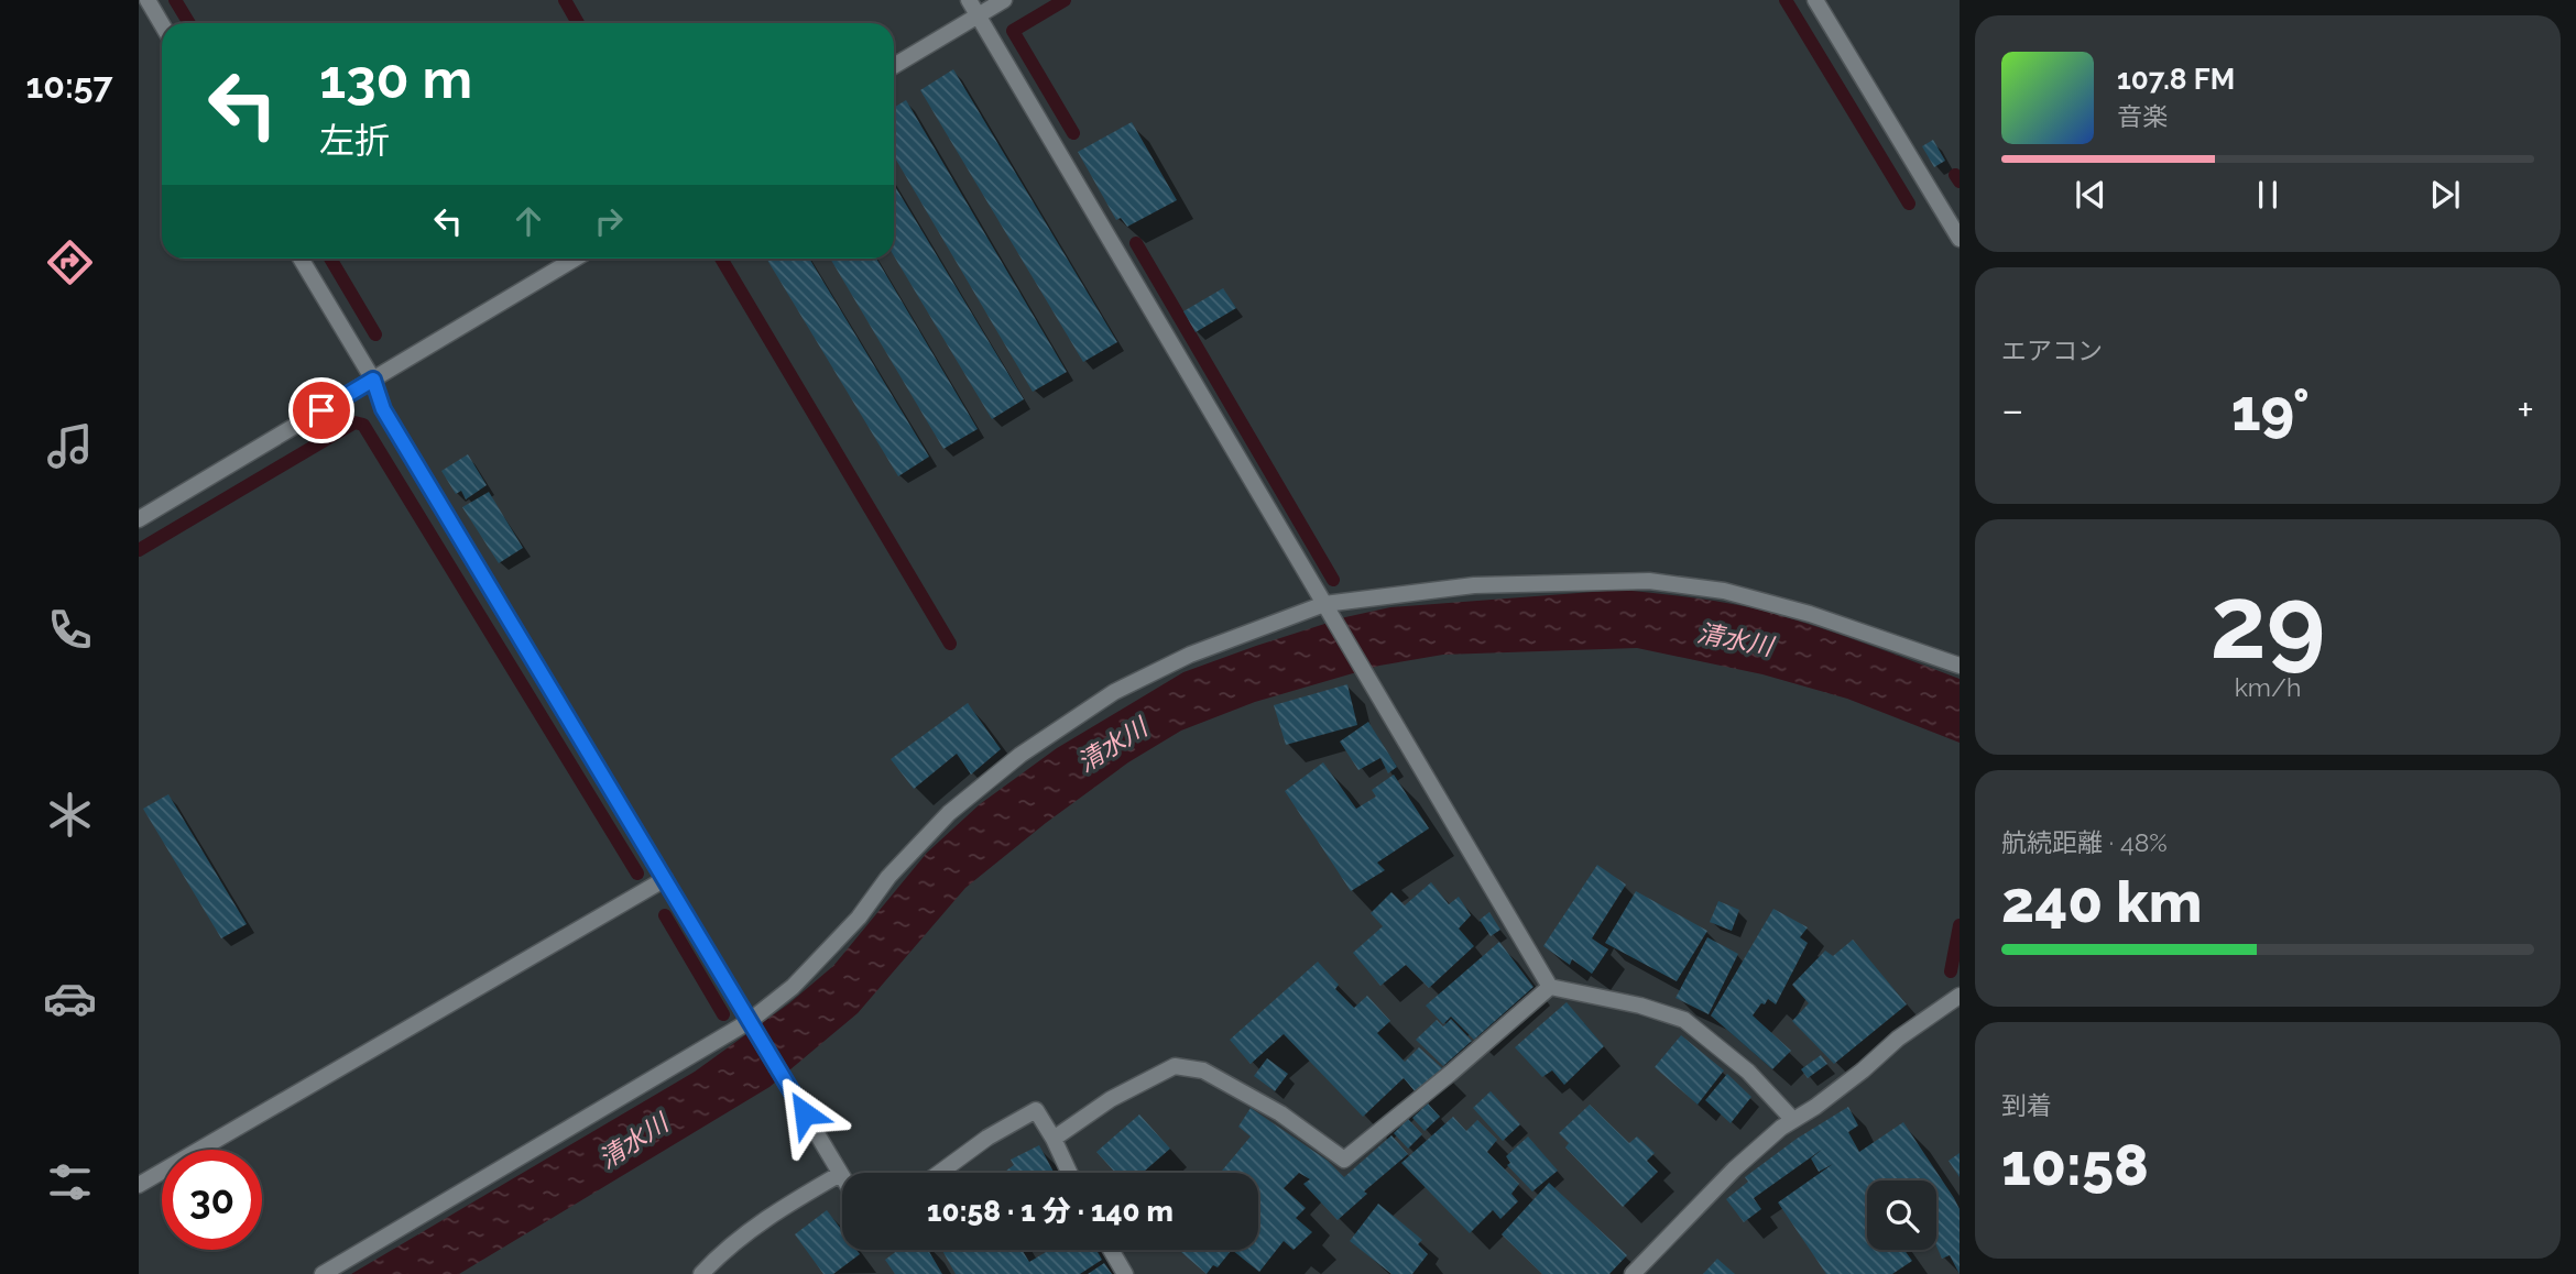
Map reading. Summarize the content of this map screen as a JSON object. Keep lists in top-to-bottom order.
{
  "water": ["清水川"],
  "page": {
    "tabs": "10:57",
    "turn": ["130 m", "左折"],
    "song": ["107.8 FM", "音楽"],
    "tile": [
      "エアコン",
      ["29", "km/h"],
      ["航続距離 · 48%", "240 km"],
      ["到着", "10:58"]
    ],
    "heat": ["−", "19°", "+"],
    "limit": "30",
    "trip": "10:58 · 1 分 · 140 m"
  }
}
